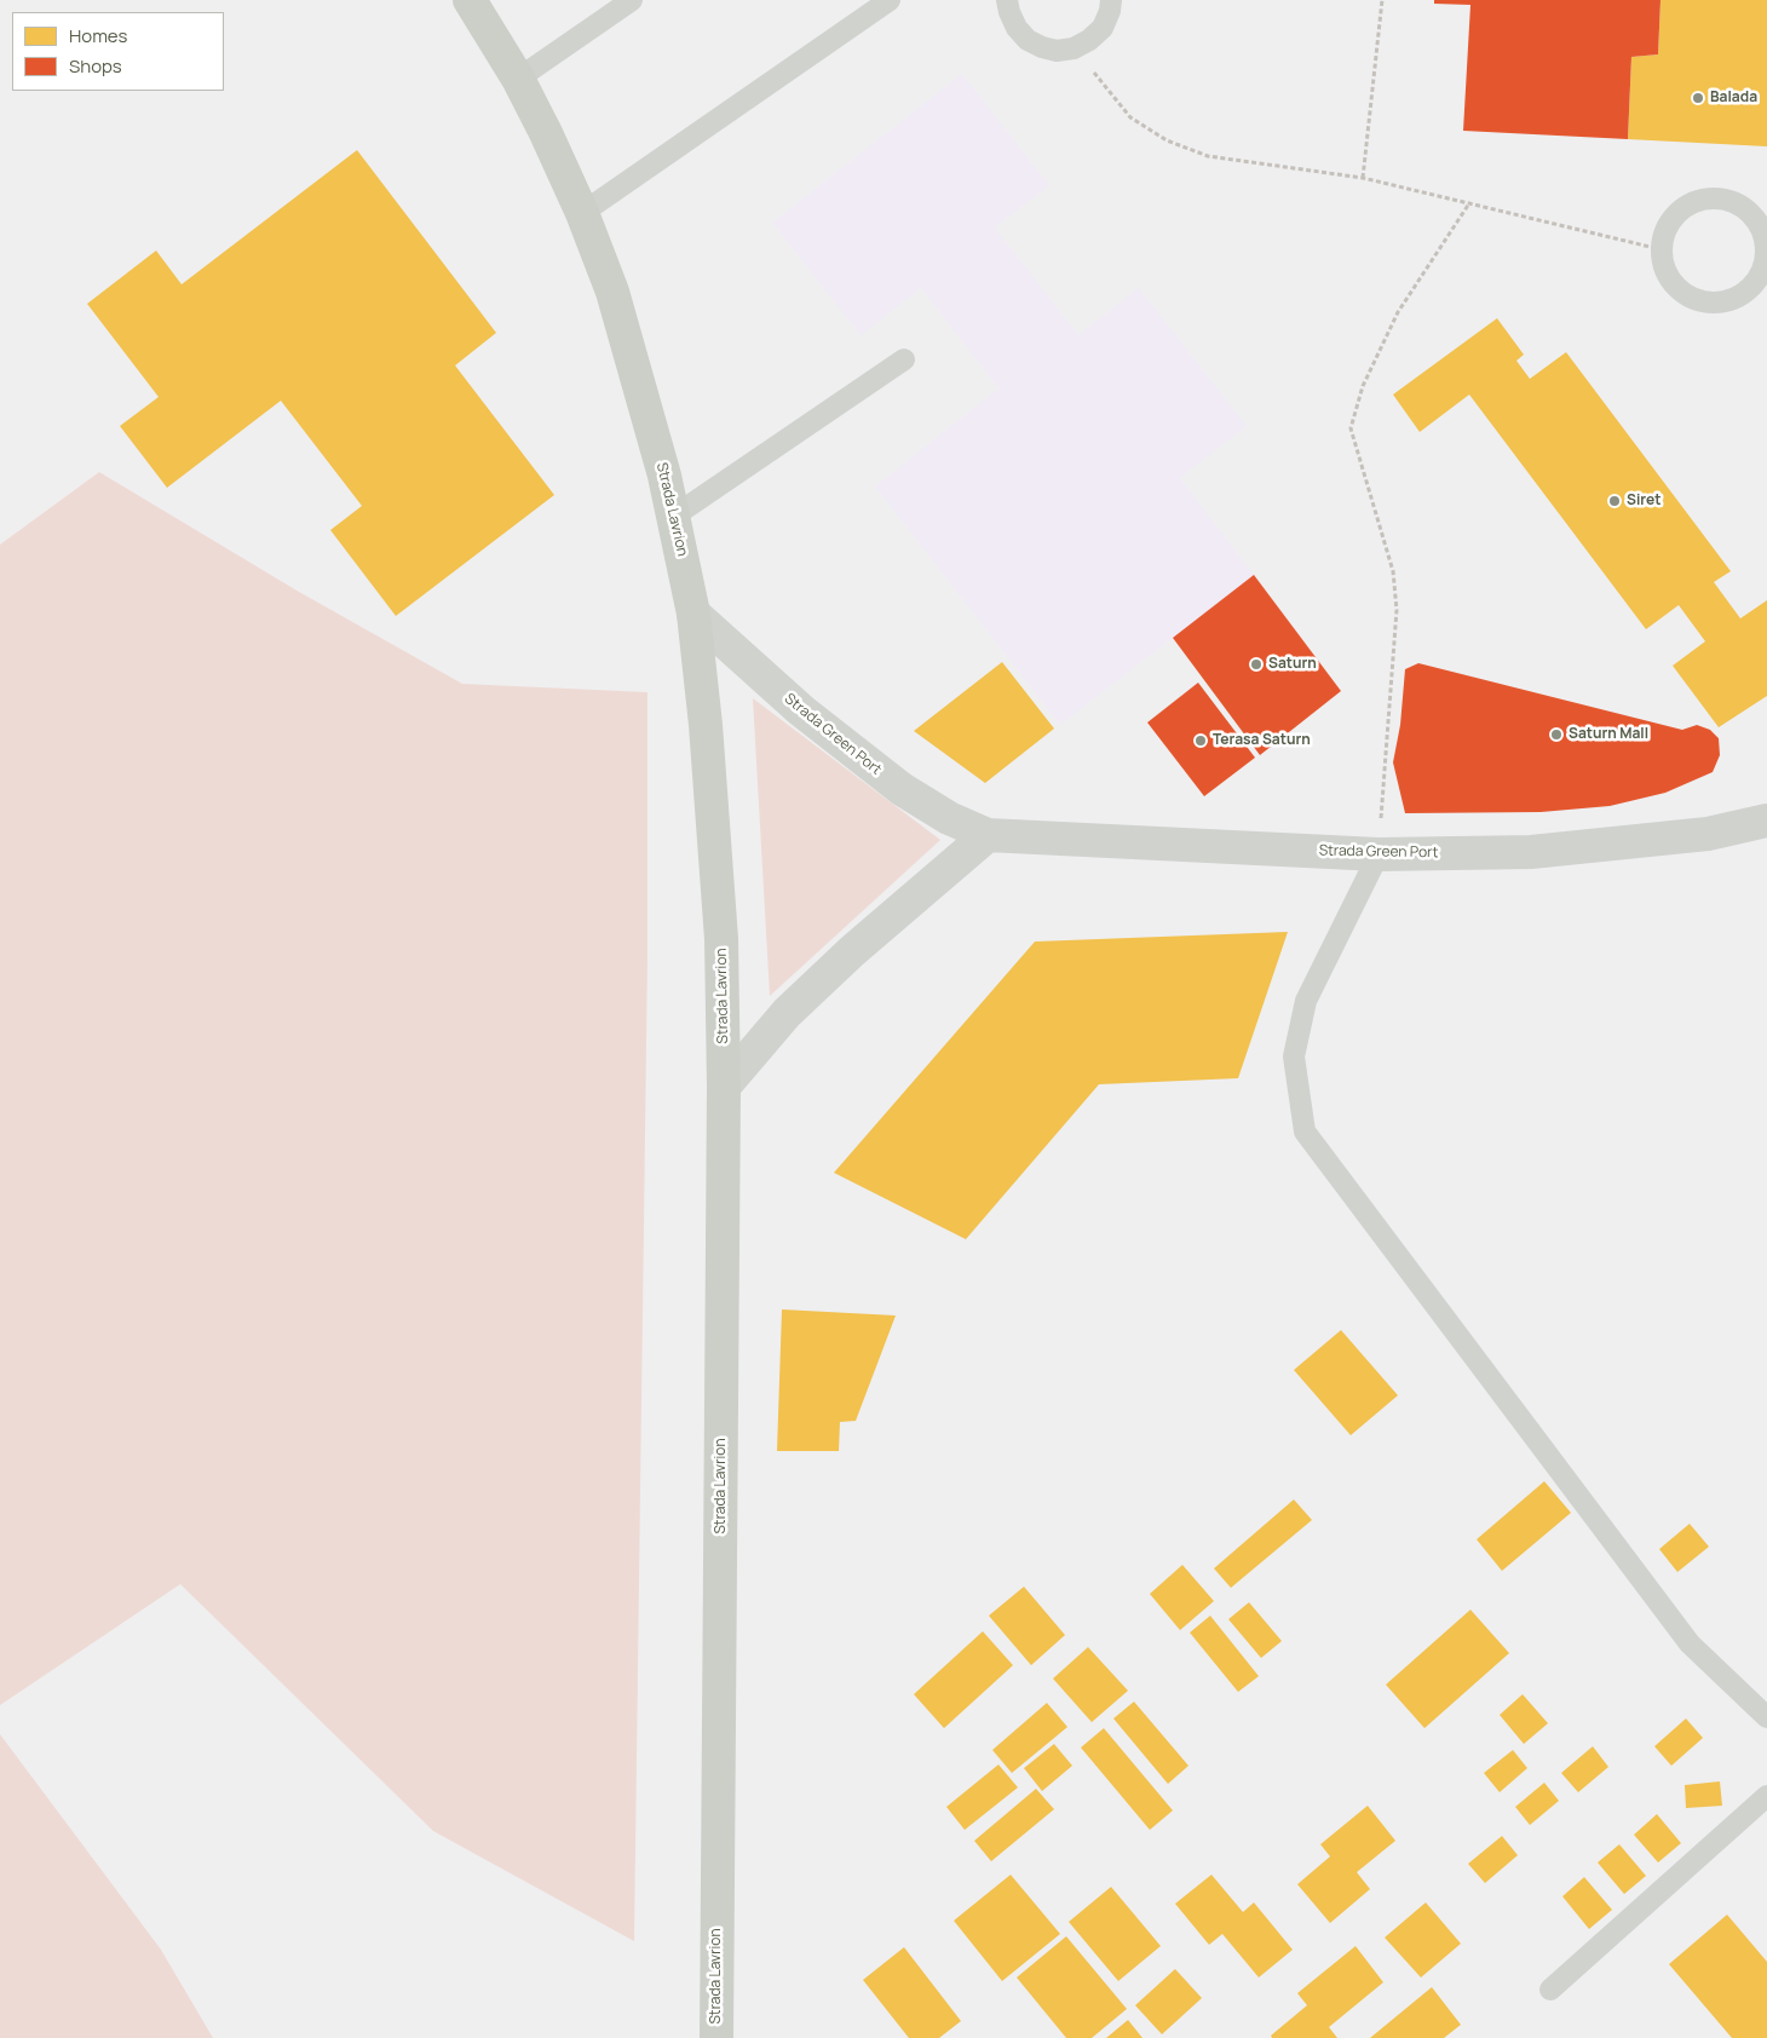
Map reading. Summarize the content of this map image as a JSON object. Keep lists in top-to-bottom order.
{
  "streets": {
    "main road": ["Strada Lavrion"],
    "street": ["Strada Green Port"]
  },
  "crossings": [
    ["Strada Lavrion", "Strada Green Port"]
  ],
  "places": [
    "Balada",
    "Siret",
    "Saturn",
    "Saturn Mall",
    "Terasa Saturn"
  ],
  "legend": ["Homes", "Shops"]
}
